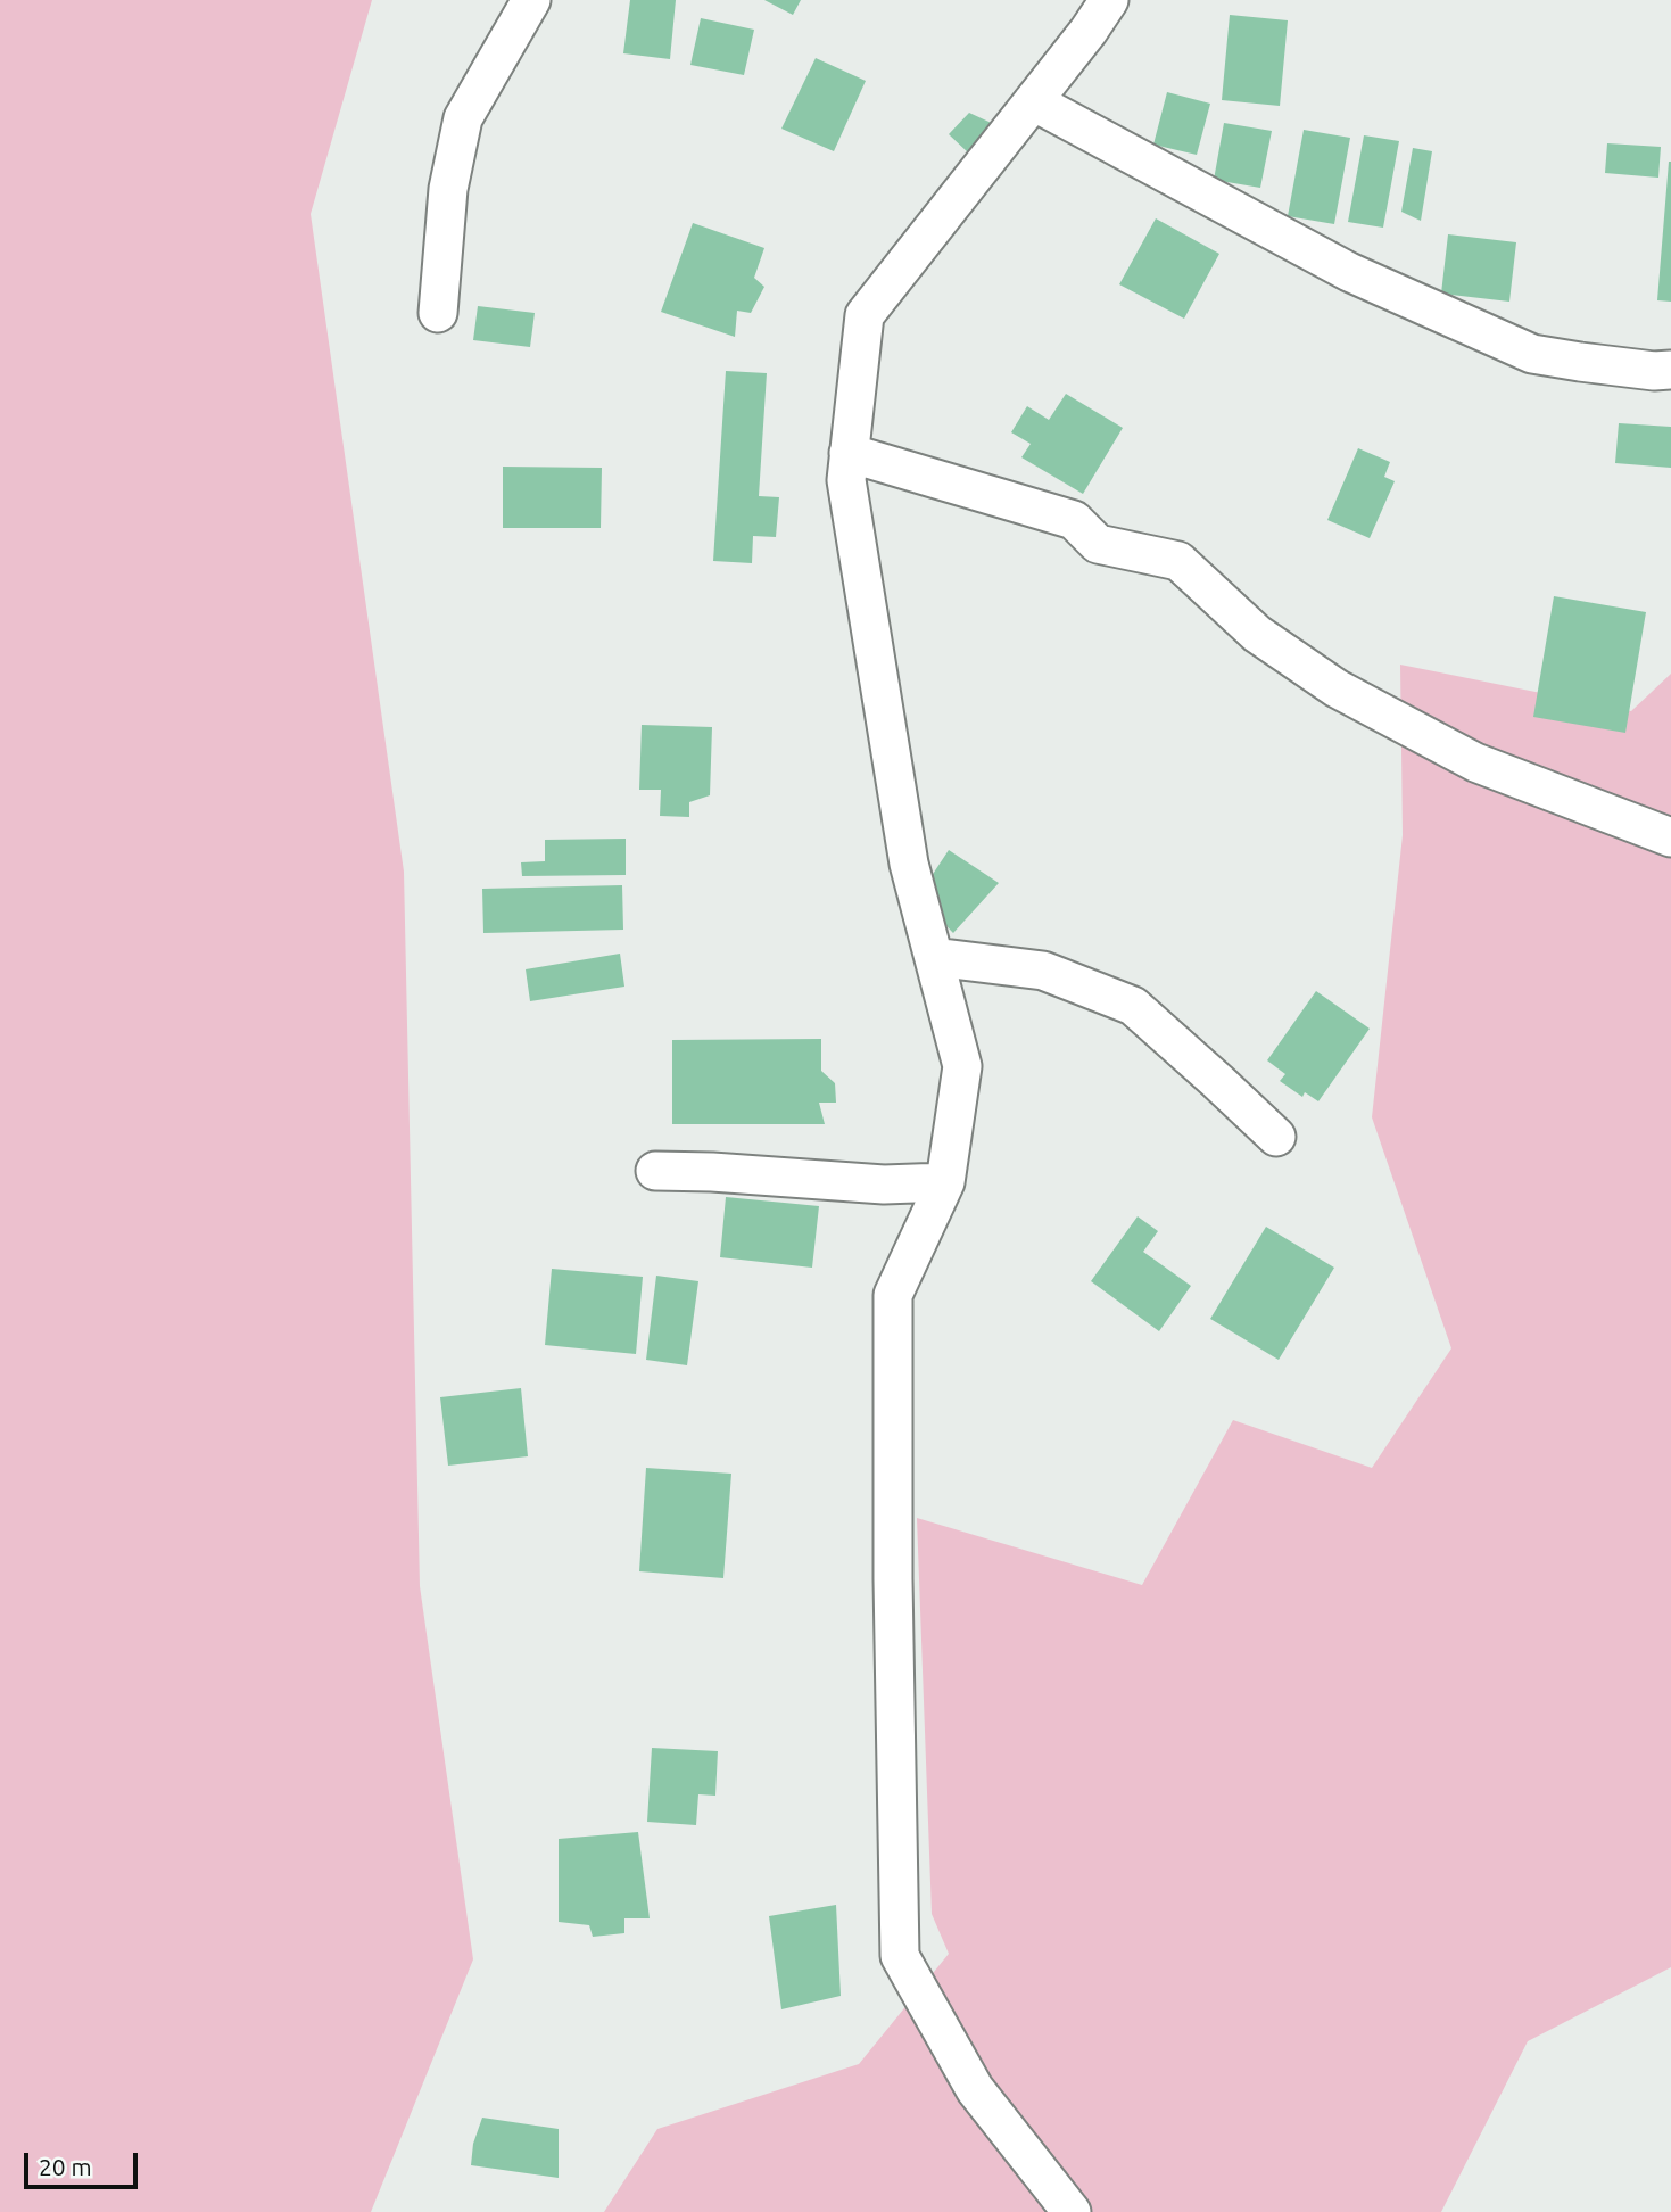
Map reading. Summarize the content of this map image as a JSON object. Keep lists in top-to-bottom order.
{
  "scale_bar": "20 m"
}
